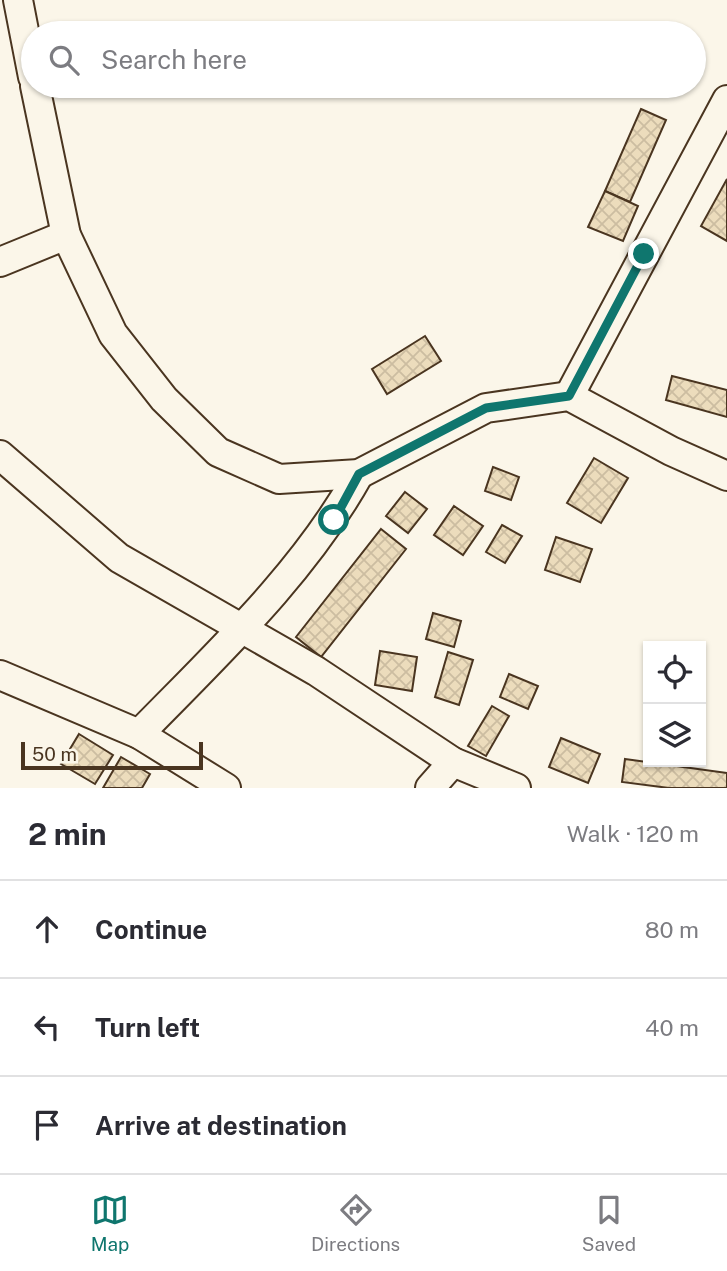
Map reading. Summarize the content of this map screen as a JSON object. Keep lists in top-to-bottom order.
{
  "scale_bar": "50 m",
  "page": {
    "search": "Search here",
    "scale": "50 m",
    "heading": ["2 min", "Walk · 120 m"],
    "list": [
      ["Continue", "80 m"],
      ["Turn left", "40 m"],
      "Arrive at destination"
    ],
    "nav": ["Map", "Directions", "Saved"]
  }
}
